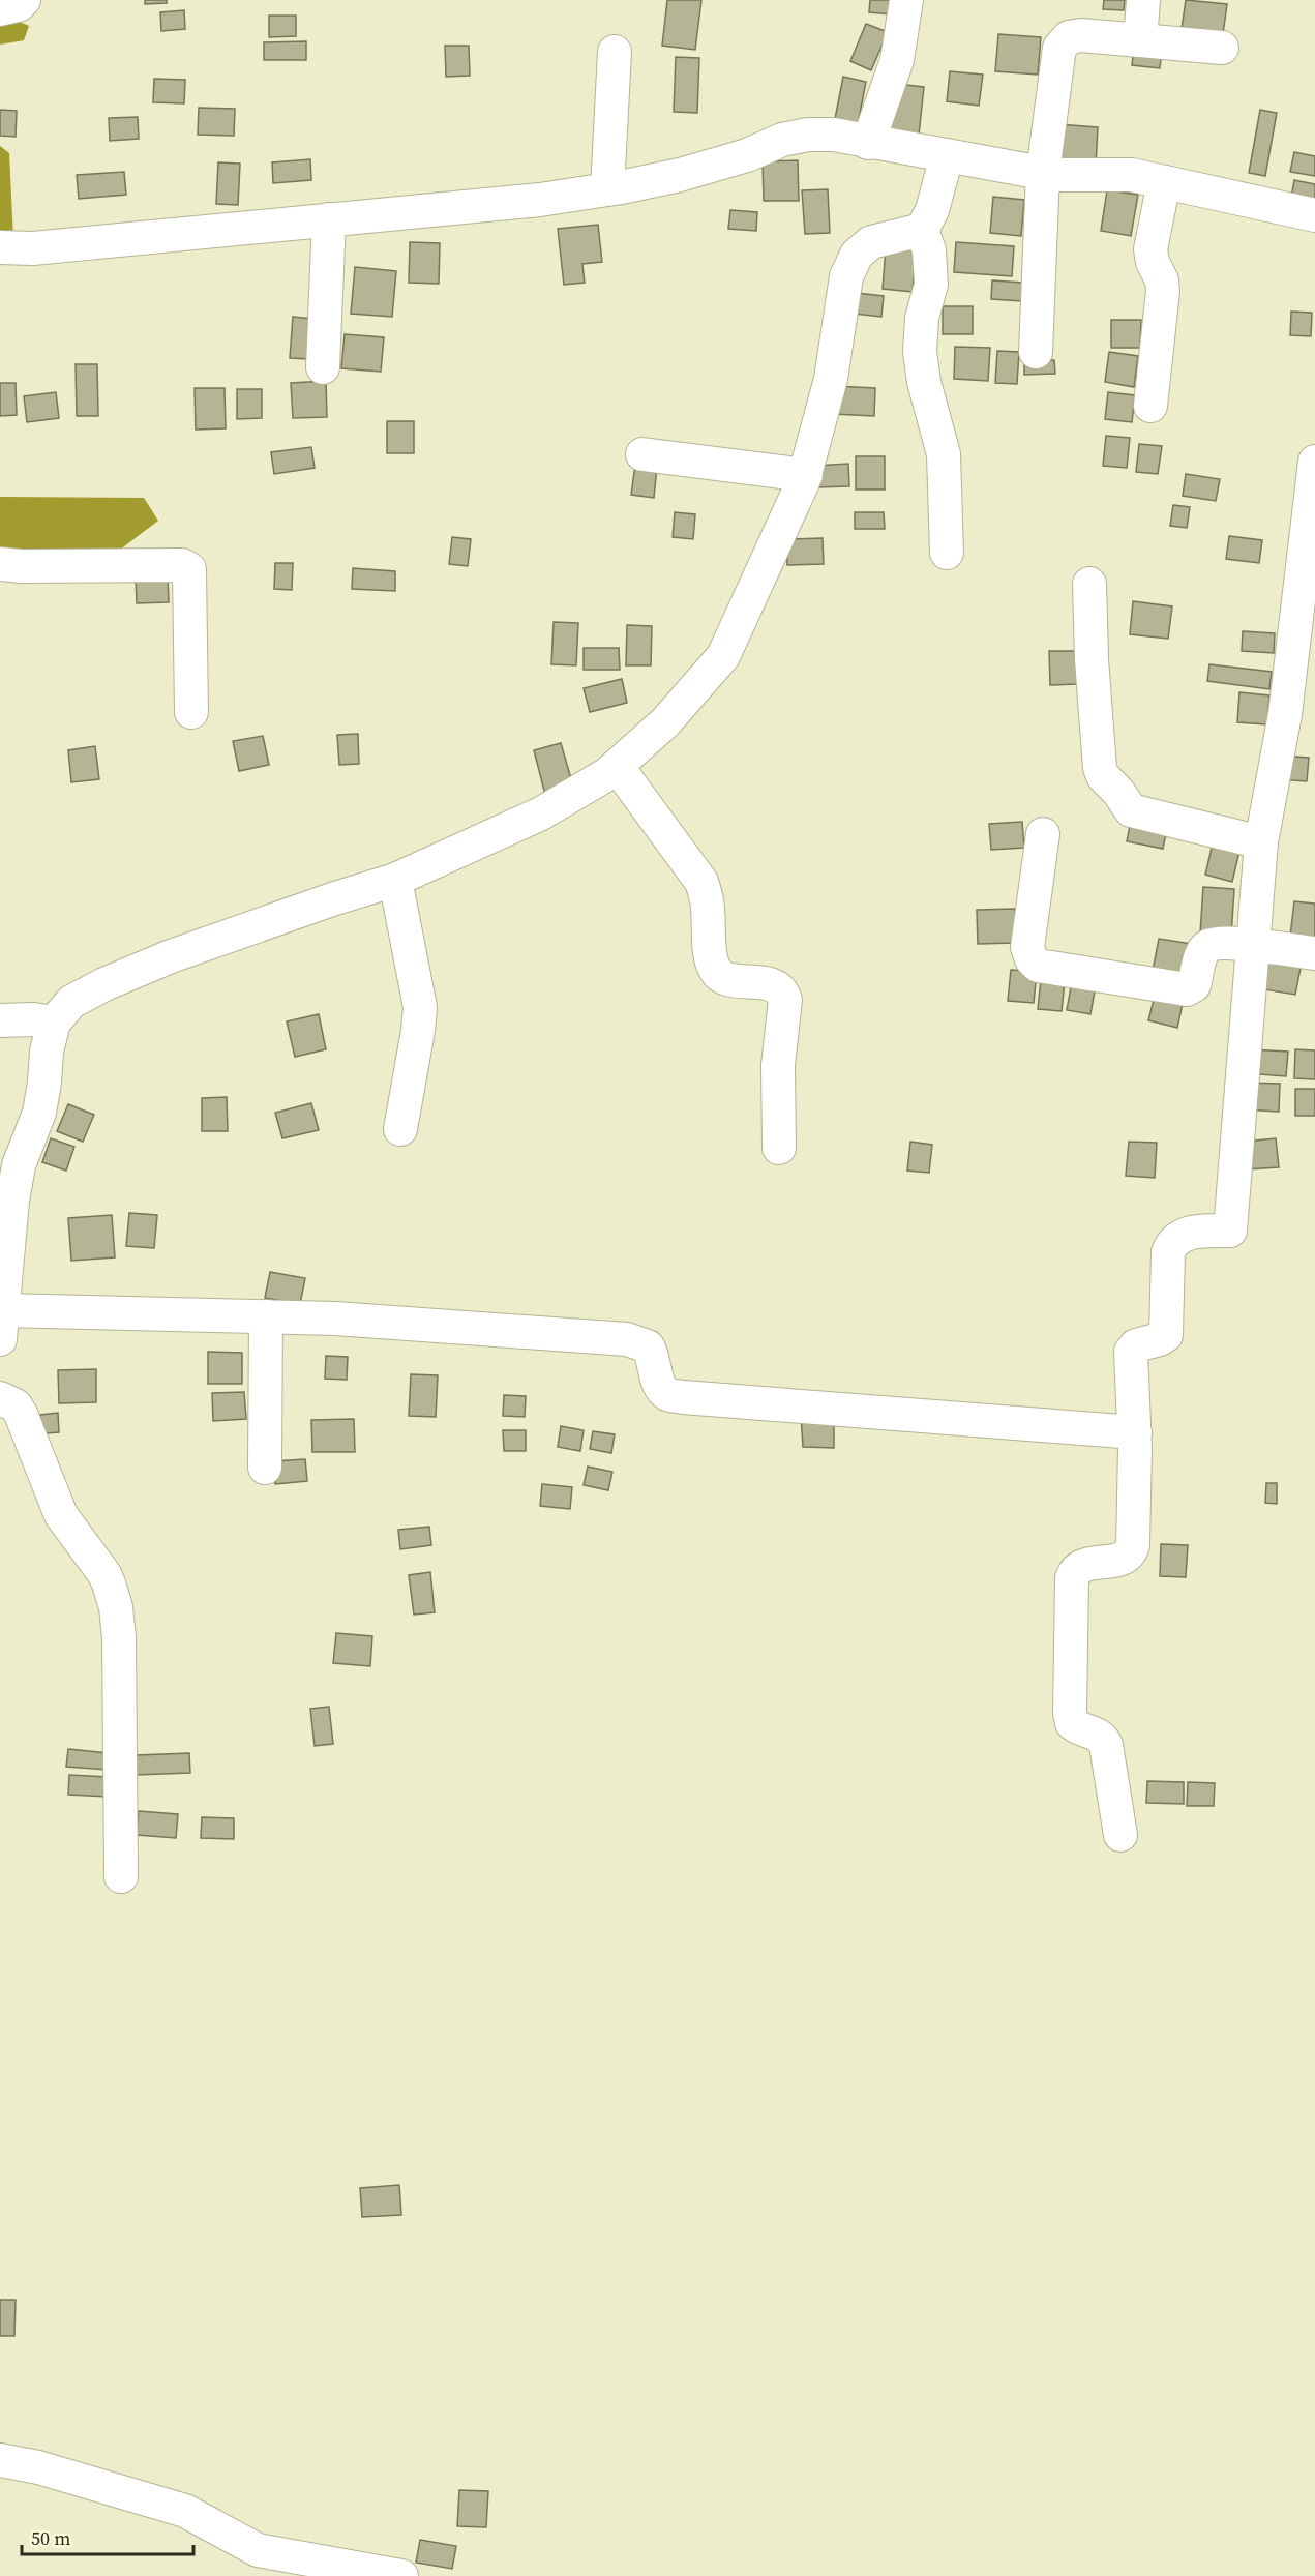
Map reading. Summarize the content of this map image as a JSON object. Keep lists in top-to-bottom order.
{
  "scale_bar": "50 m"
}
